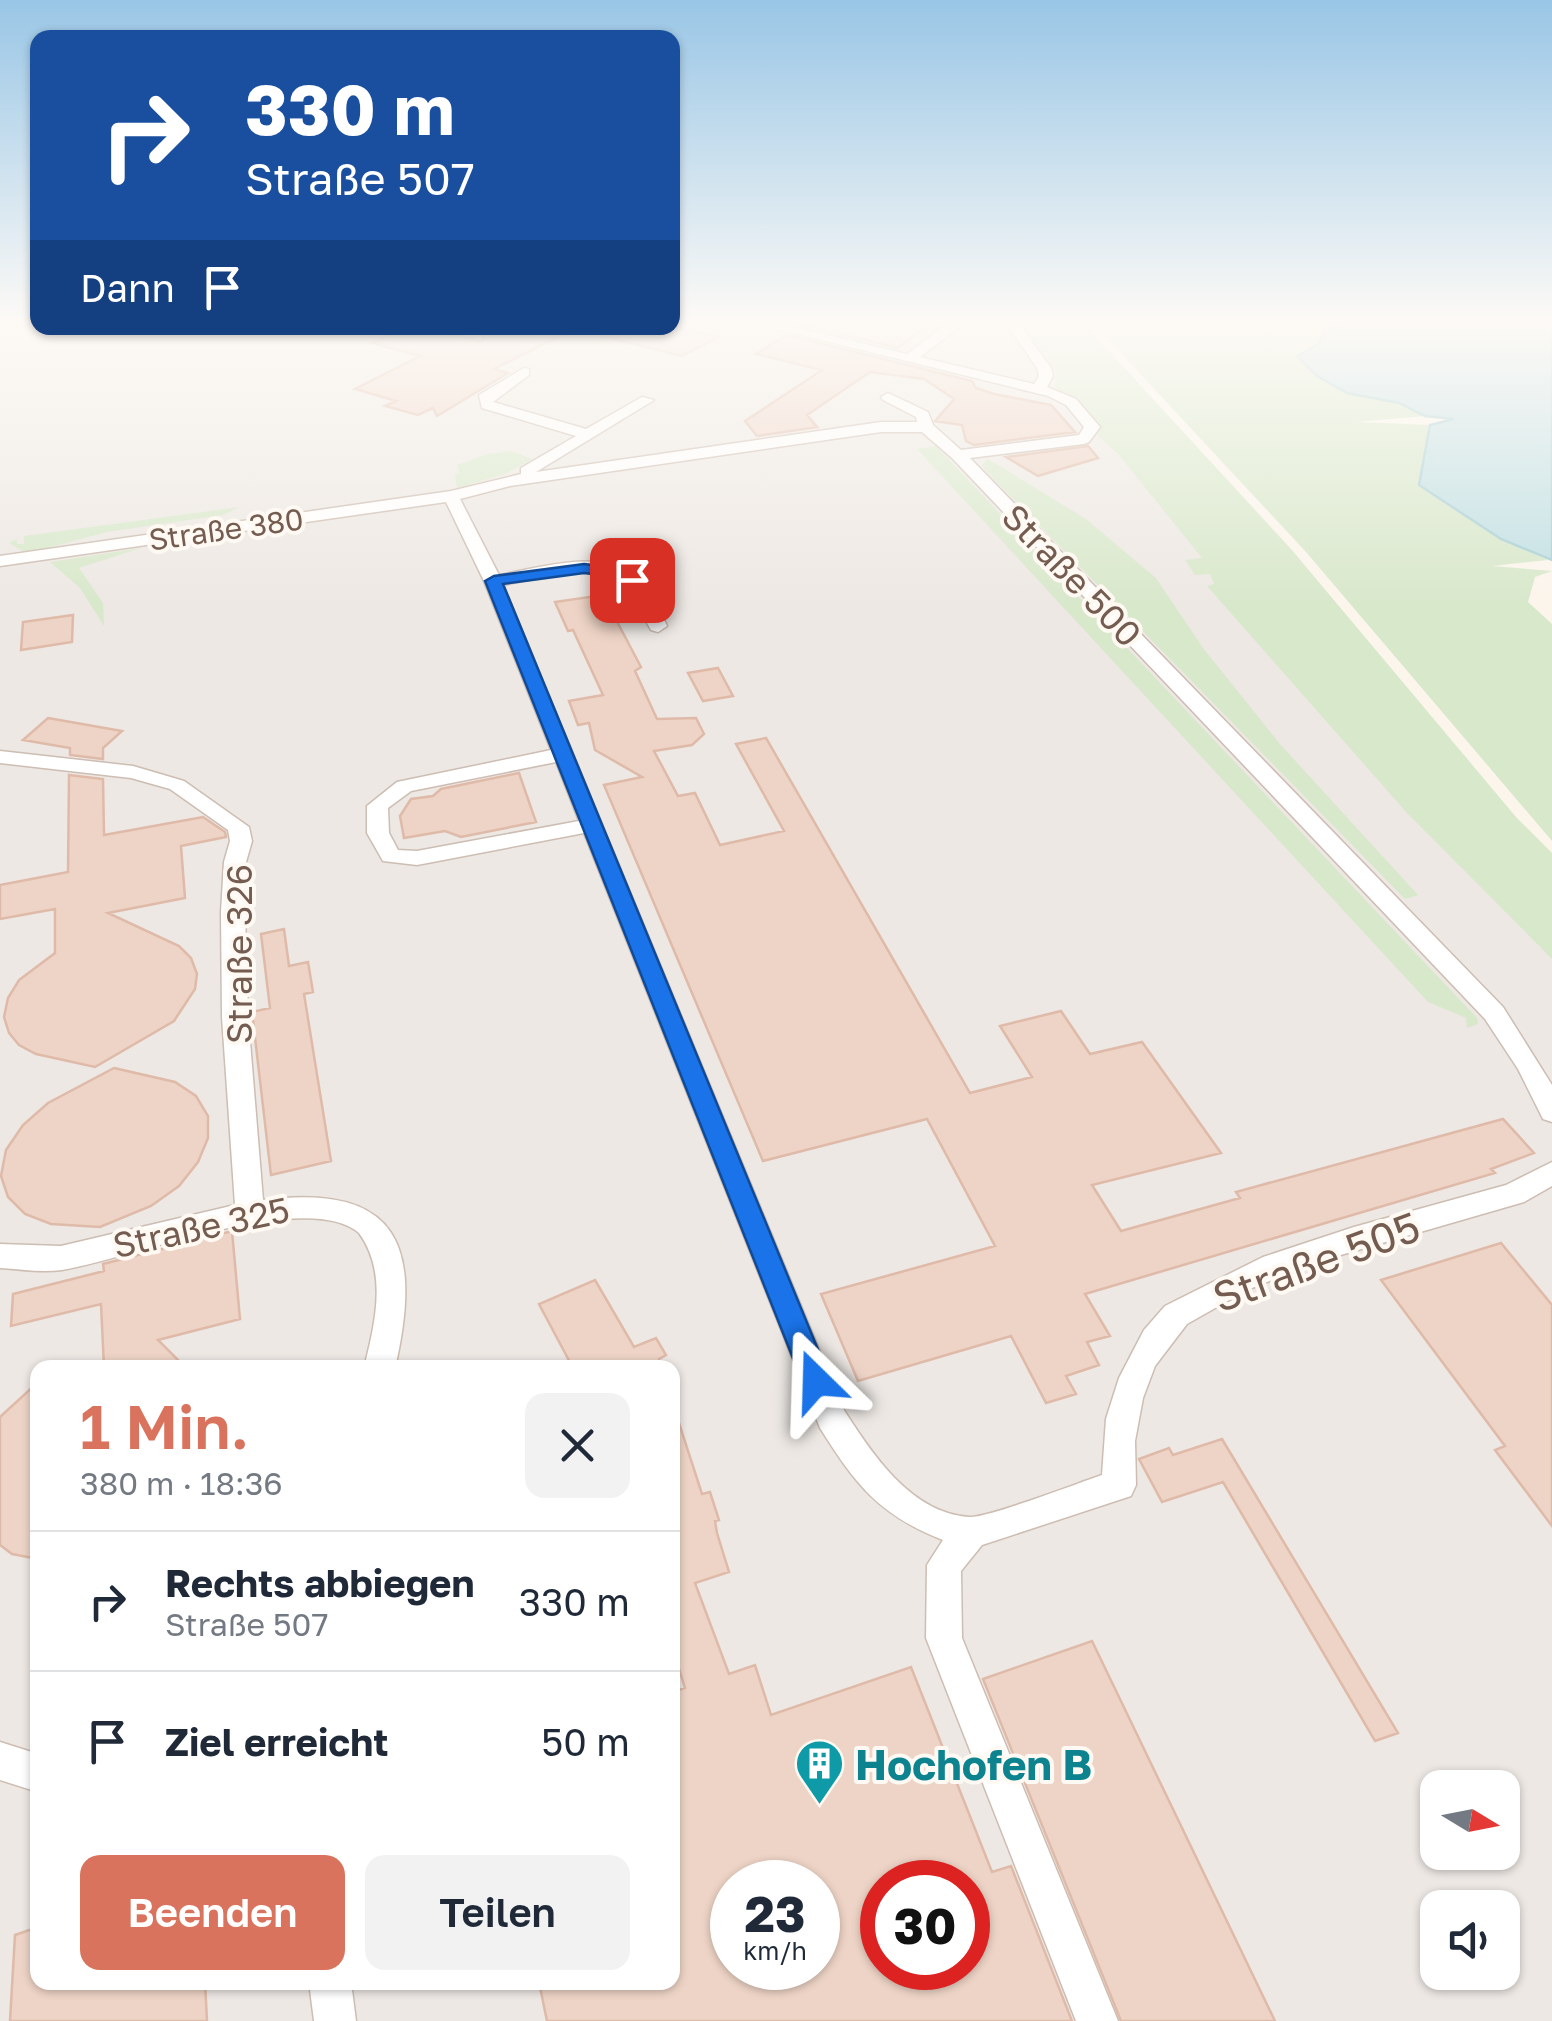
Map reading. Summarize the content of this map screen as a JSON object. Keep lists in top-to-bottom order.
{
  "streets": {
    "street": [
      "Straße 380",
      "Straße 500",
      "Straße 326",
      "Straße 325",
      "Straße 505"
    ]
  },
  "crossings": [
    ["Straße 326", "Straße 325"]
  ],
  "places": {
    "building": ["Hochofen B"]
  },
  "north": "right",
  "page": {
    "turn": ["330 m", "Straße 507"],
    "then": "Dann",
    "heading": ["1 Min.", "380 m · 18:36"],
    "list": [
      {
        "name": "Rechts abbiegen",
        "note": "Straße 507",
        "value": "330 m"
      },
      {
        "name": "Ziel erreicht",
        "value": "50 m"
      }
    ],
    "buttons": ["Beenden", "Teilen"],
    "speed": "23 km/h",
    "limit": "30"
  }
}
